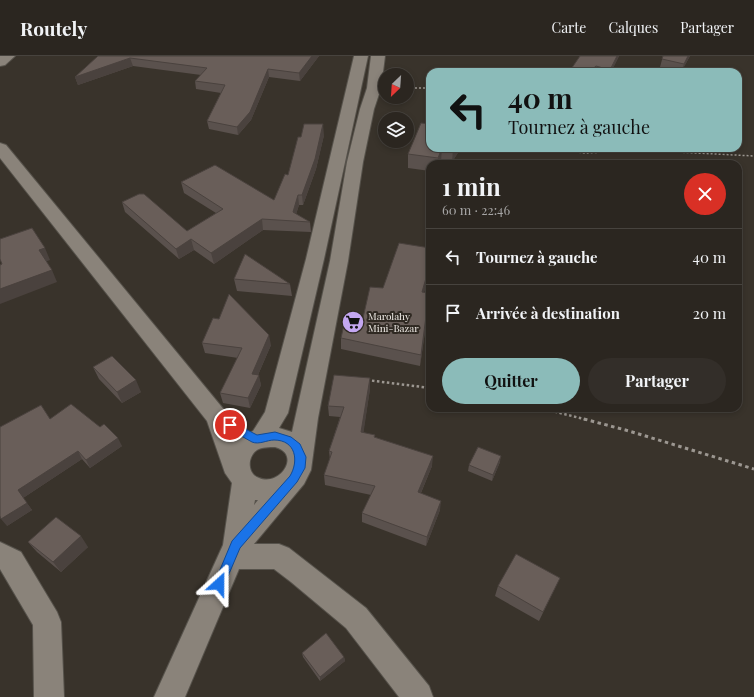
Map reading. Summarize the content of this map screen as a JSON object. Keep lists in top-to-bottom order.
{
  "places": {
    "supermarket": ["Marolahy Mini-Bazar"]
  },
  "north": "bottom left",
  "page": {
    "header": "Routely",
    "nav": ["Carte", "Calques", "Partager"],
    "turn": ["40 m", "Tournez à gauche"],
    "heading": ["1 min", "60 m · 22:46"],
    "list": [
      {
        "name": "Tournez à gauche",
        "value": "40 m"
      },
      {
        "name": "Arrivée à destination",
        "value": "20 m"
      }
    ],
    "buttons": ["Quitter", "Partager"]
  }
}
